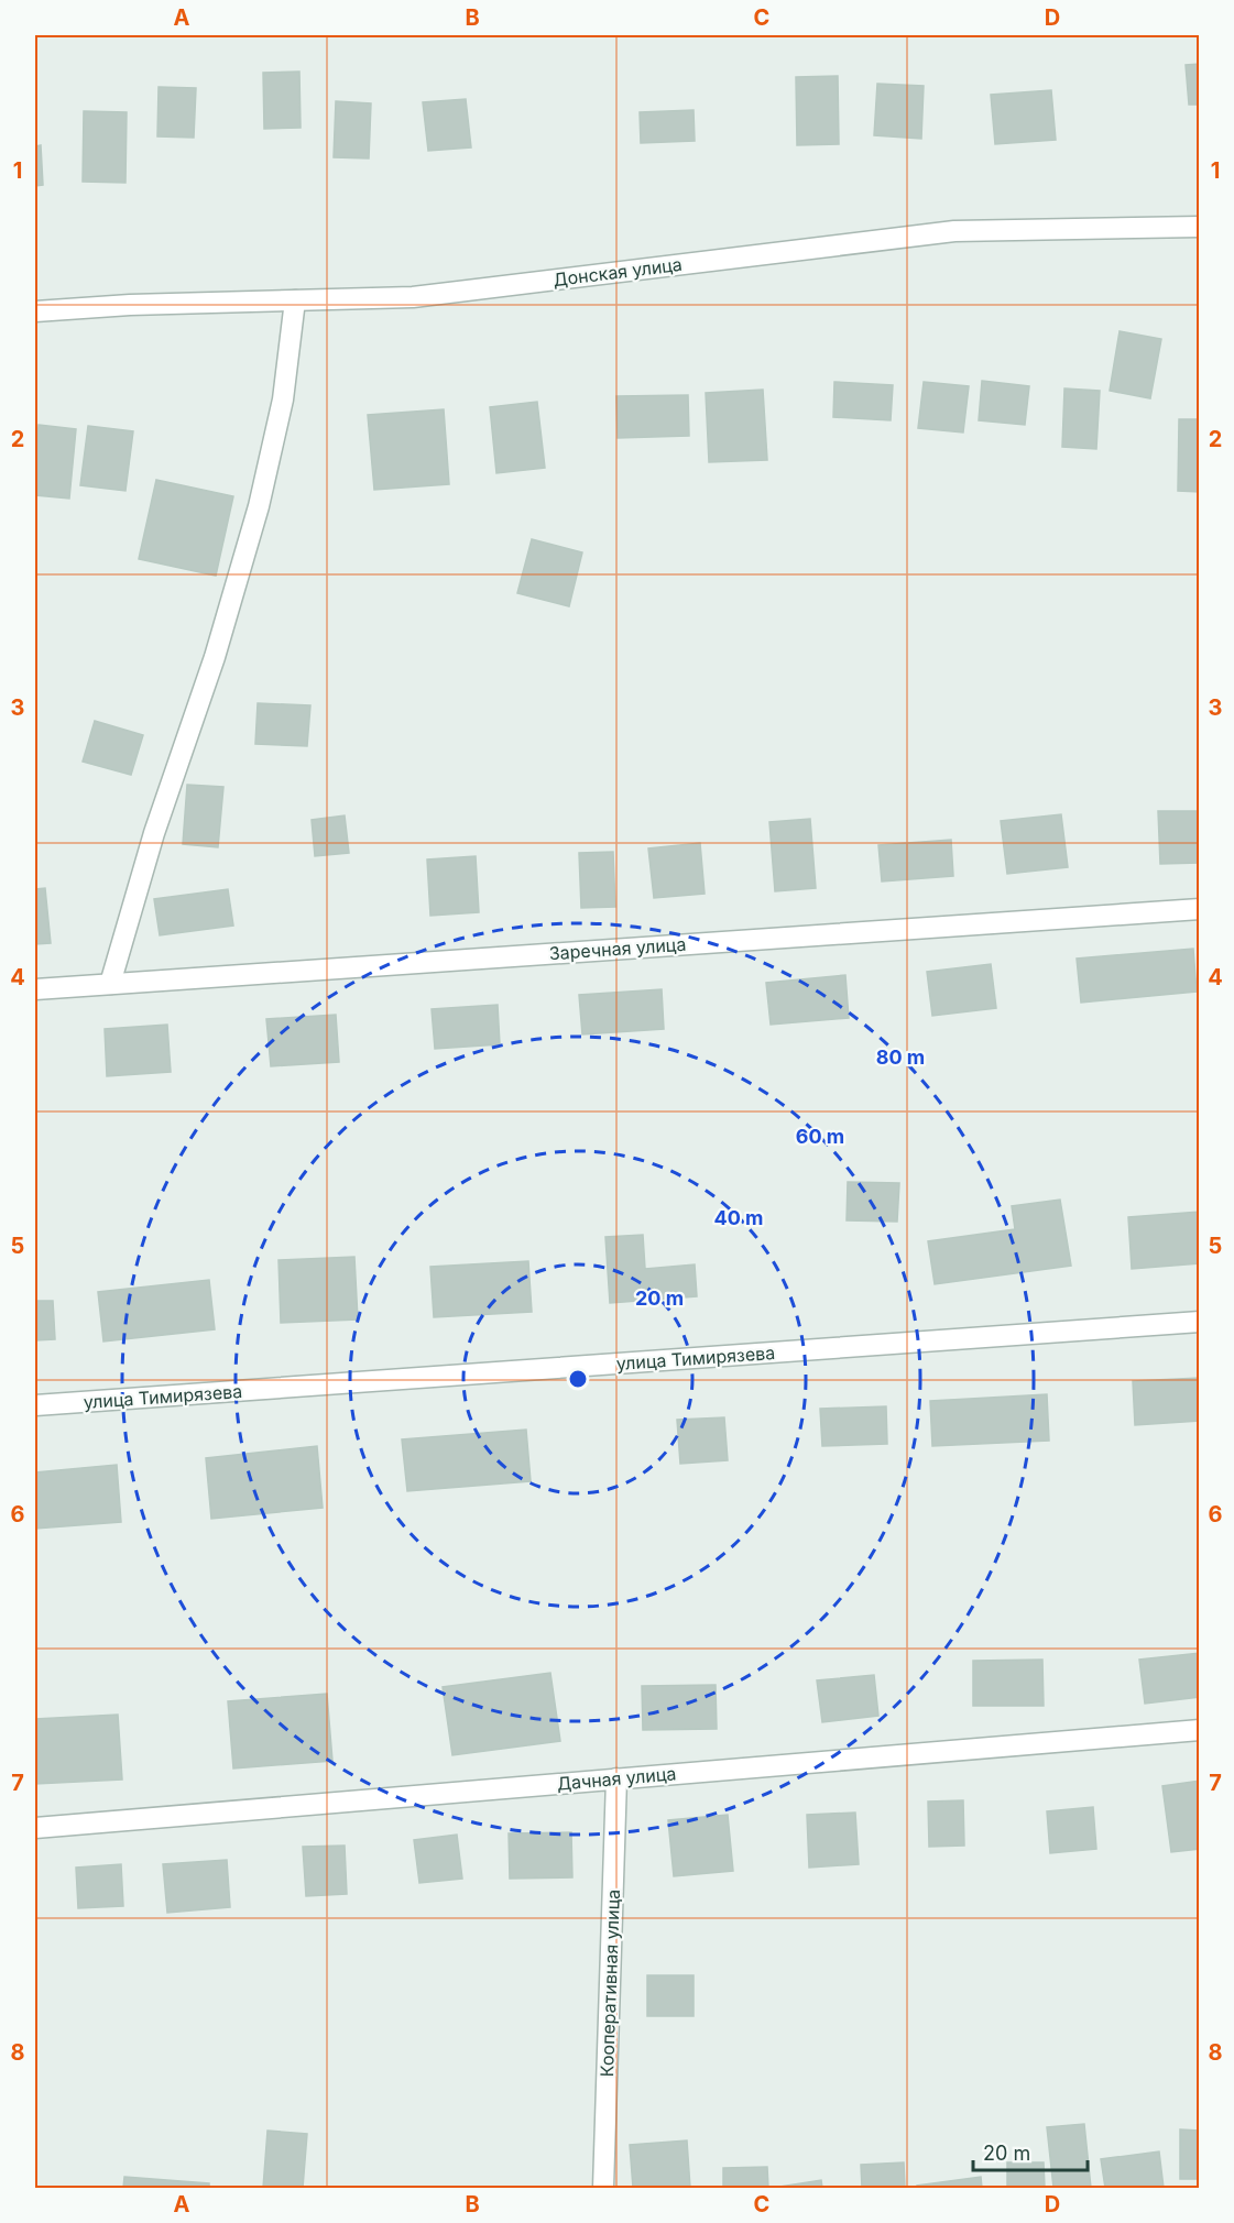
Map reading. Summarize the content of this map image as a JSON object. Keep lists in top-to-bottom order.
{
  "streets": {
    "street": [
      "Донская улица",
      "Заречная улица",
      "улица Тимирязева",
      "Дачная улица",
      "Кооперативная улица"
    ]
  },
  "crossings": [
    ["Дачная улица", "Кооперативная улица"]
  ],
  "scale_bar": "20 m",
  "grid": {
    "columns": [
      "A",
      "B",
      "C",
      "D"
    ],
    "rows": [
      "1",
      "2",
      "3",
      "4",
      "5",
      "6",
      "7",
      "8"
    ]
  },
  "rings": [
    "80 m",
    "60 m",
    "40 m",
    "20 m"
  ]
}
